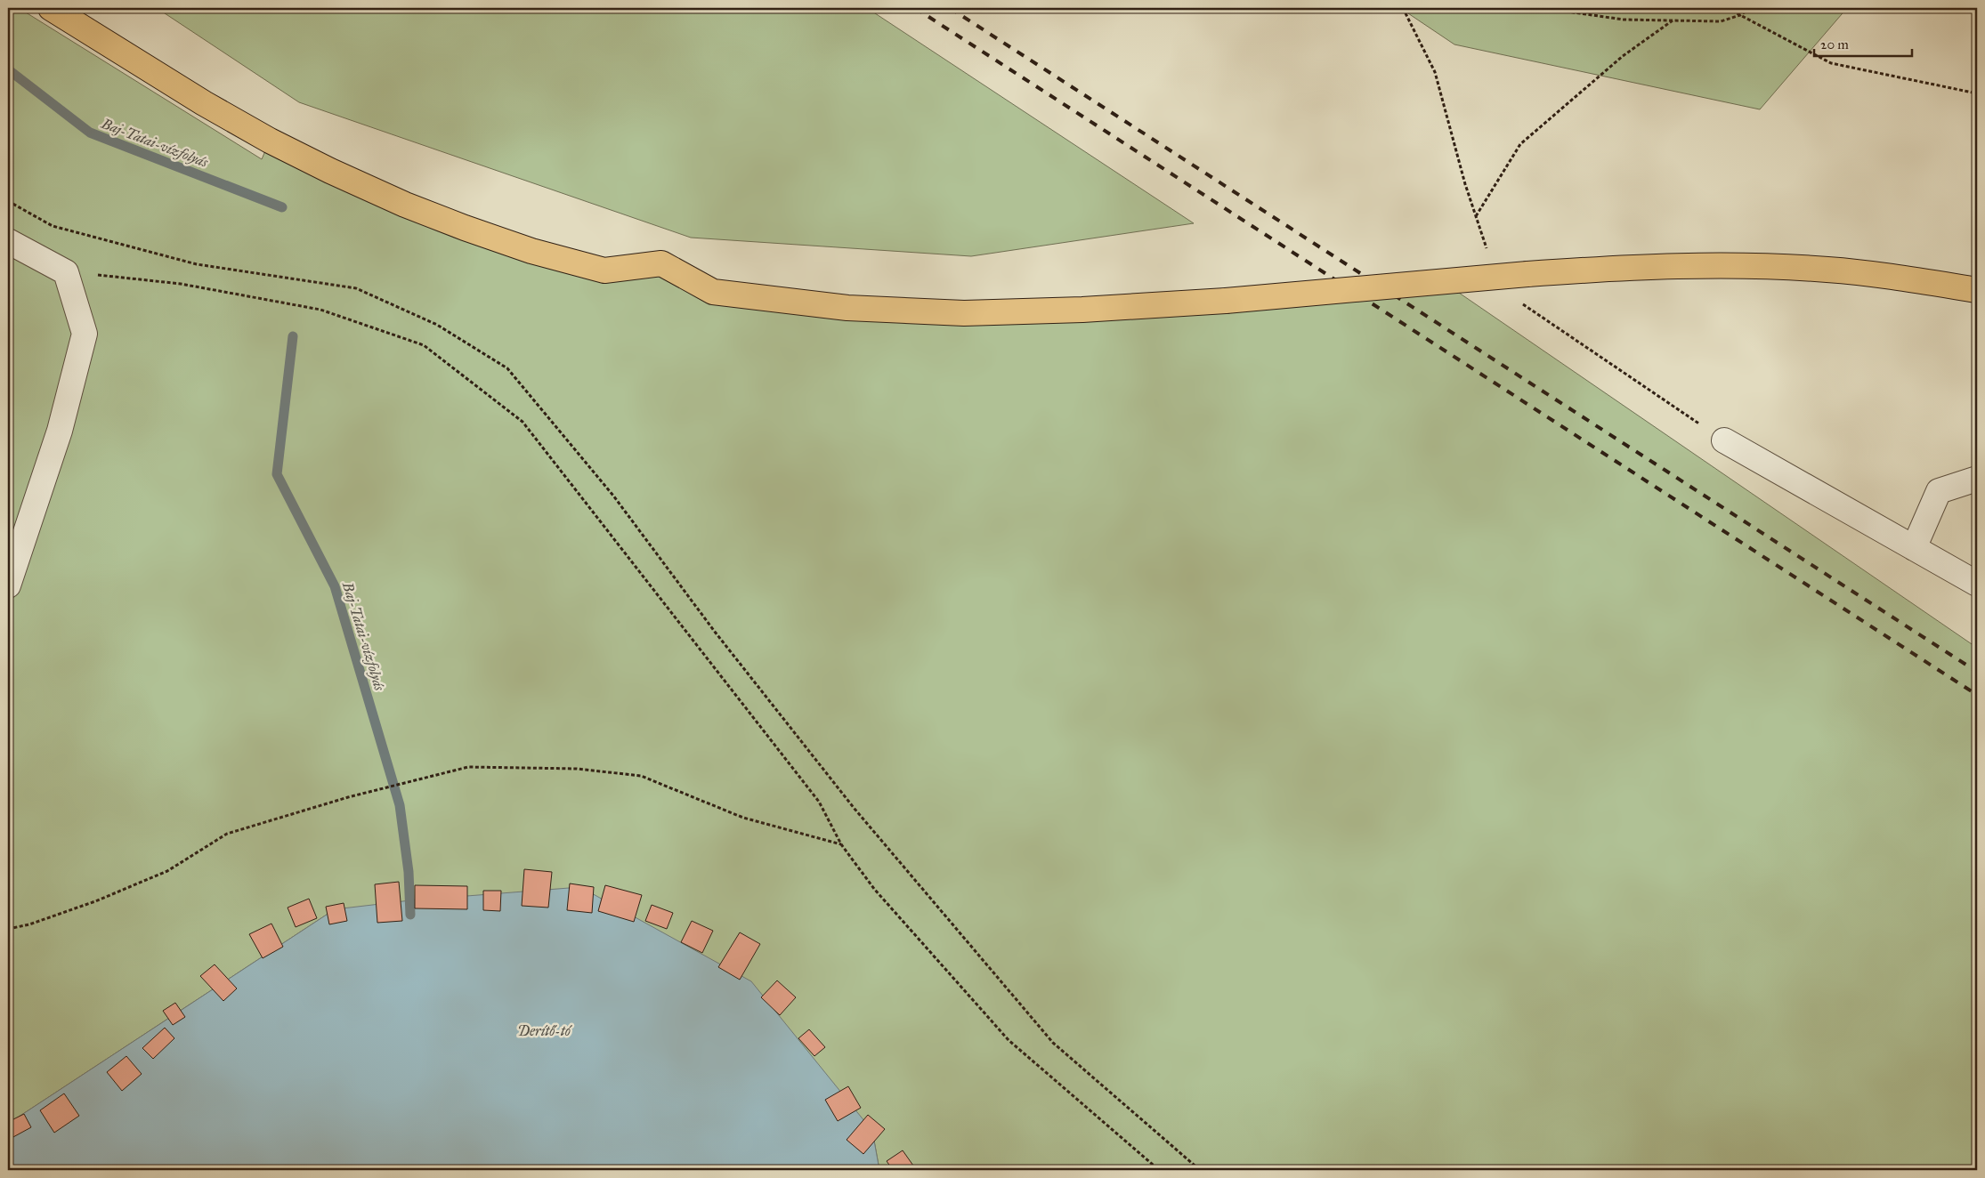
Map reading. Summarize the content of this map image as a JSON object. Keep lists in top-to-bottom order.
{
  "water": ["Baj-Tatai-vízfolyás", "Derítő-tó"],
  "scale_bar": "20 m"
}
